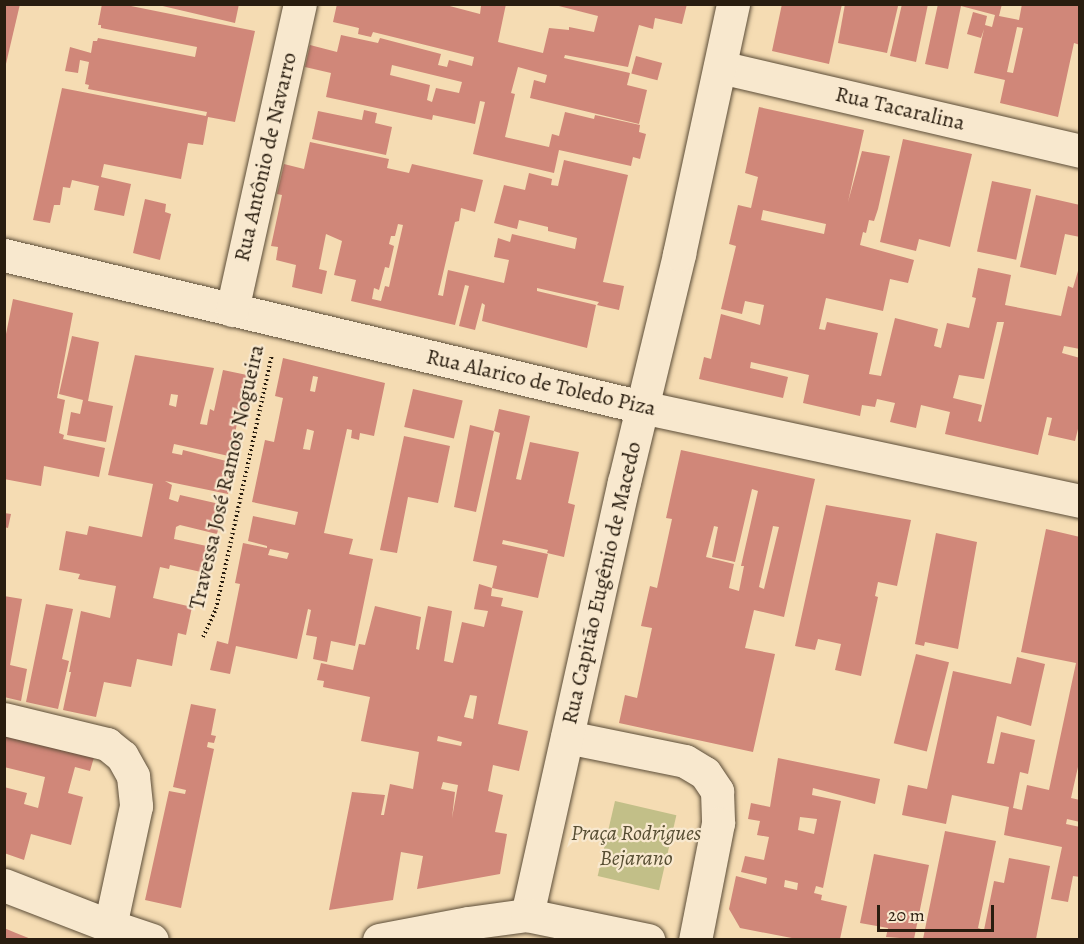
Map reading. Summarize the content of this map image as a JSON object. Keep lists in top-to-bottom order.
{
  "streets": {
    "street": [
      "Rua Tacaralina",
      "Rua Antônio de Navarro",
      "Rua Alarico de Toledo Piza",
      "Rua Capitão Eugênio de Macedo"
    ],
    "path": ["Travessa José Ramos Nogueira"]
  },
  "crossings": [
    ["Rua Tacaralina", "Rua Capitão Eugênio de Macedo"],
    ["Rua Antônio de Navarro", "Rua Alarico de Toledo Piza"],
    ["Rua Alarico de Toledo Piza", "Travessa José Ramos Nogueira"],
    ["Rua Alarico de Toledo Piza", "Rua Capitão Eugênio de Macedo"]
  ],
  "parks": ["Praça Rodrigues Bejarano"],
  "scale_bar": "20 m"
}
